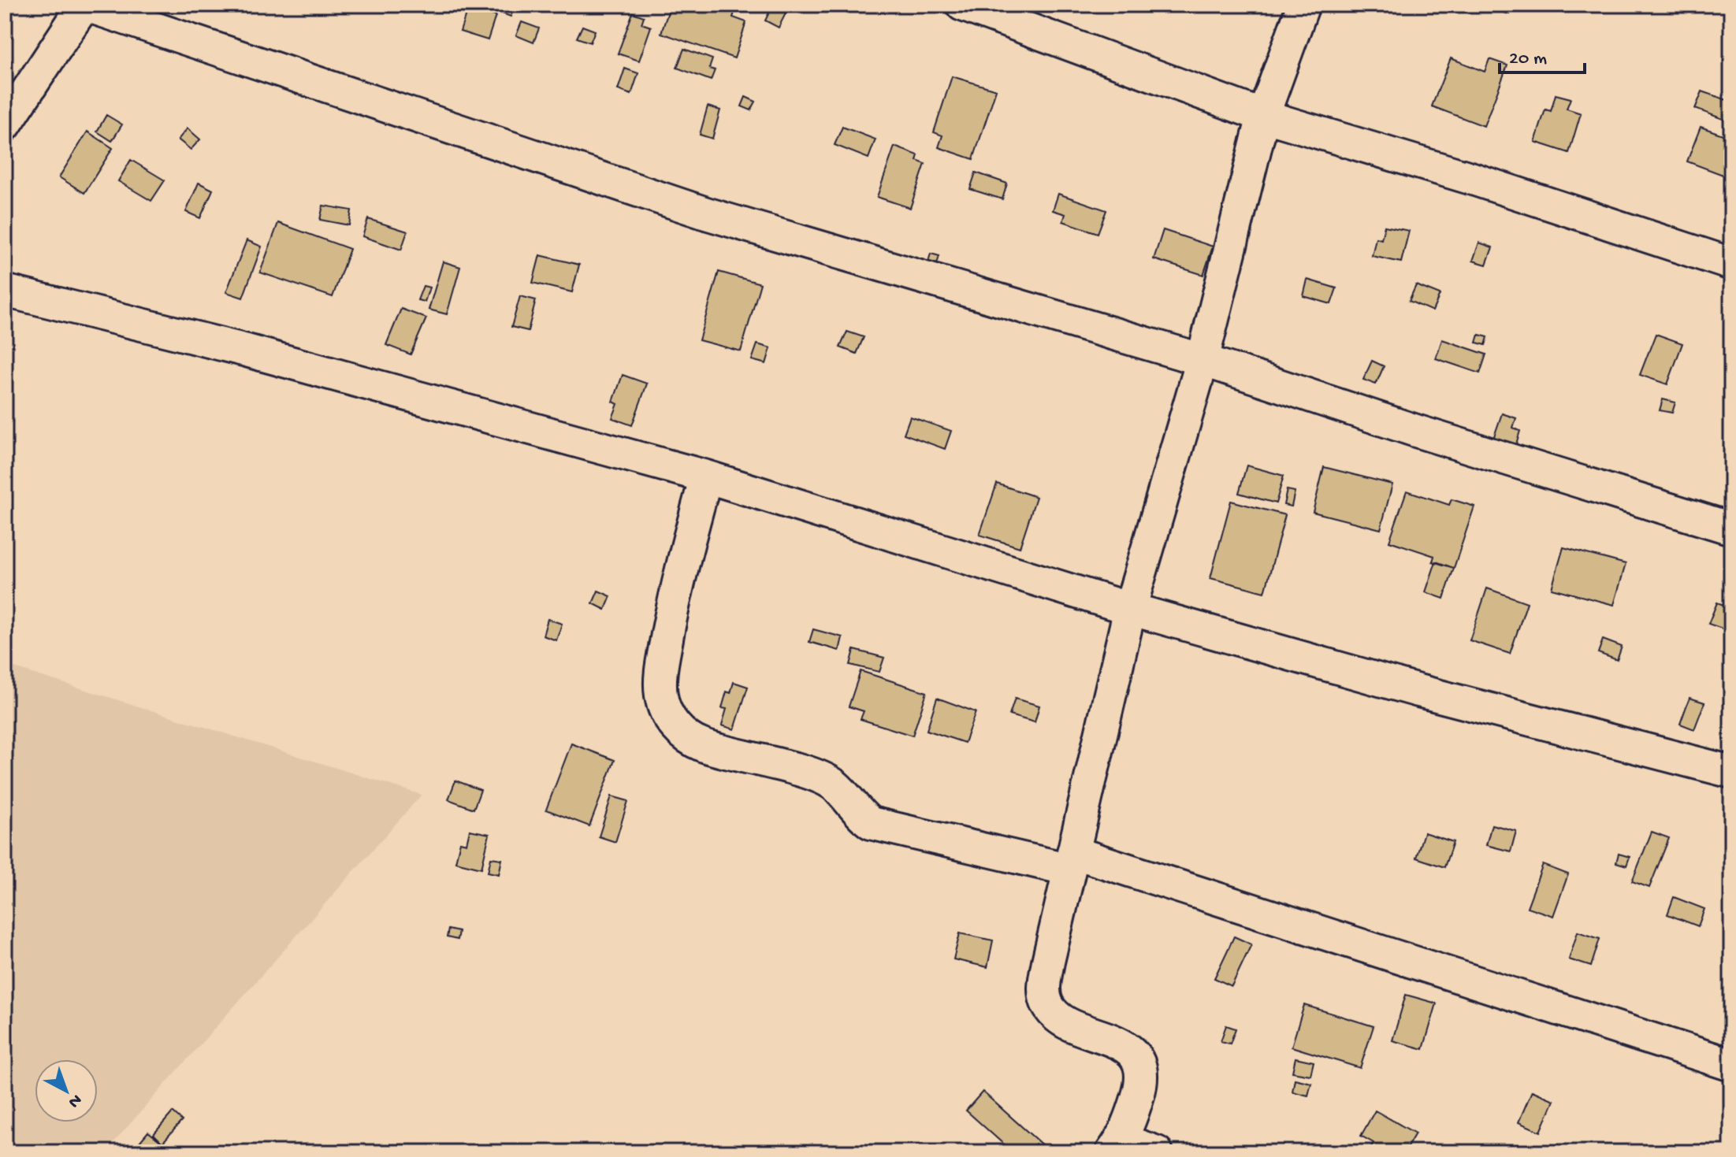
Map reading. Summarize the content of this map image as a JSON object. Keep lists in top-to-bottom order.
{
  "scale_bar": "20 m",
  "north": "bottom right"
}
